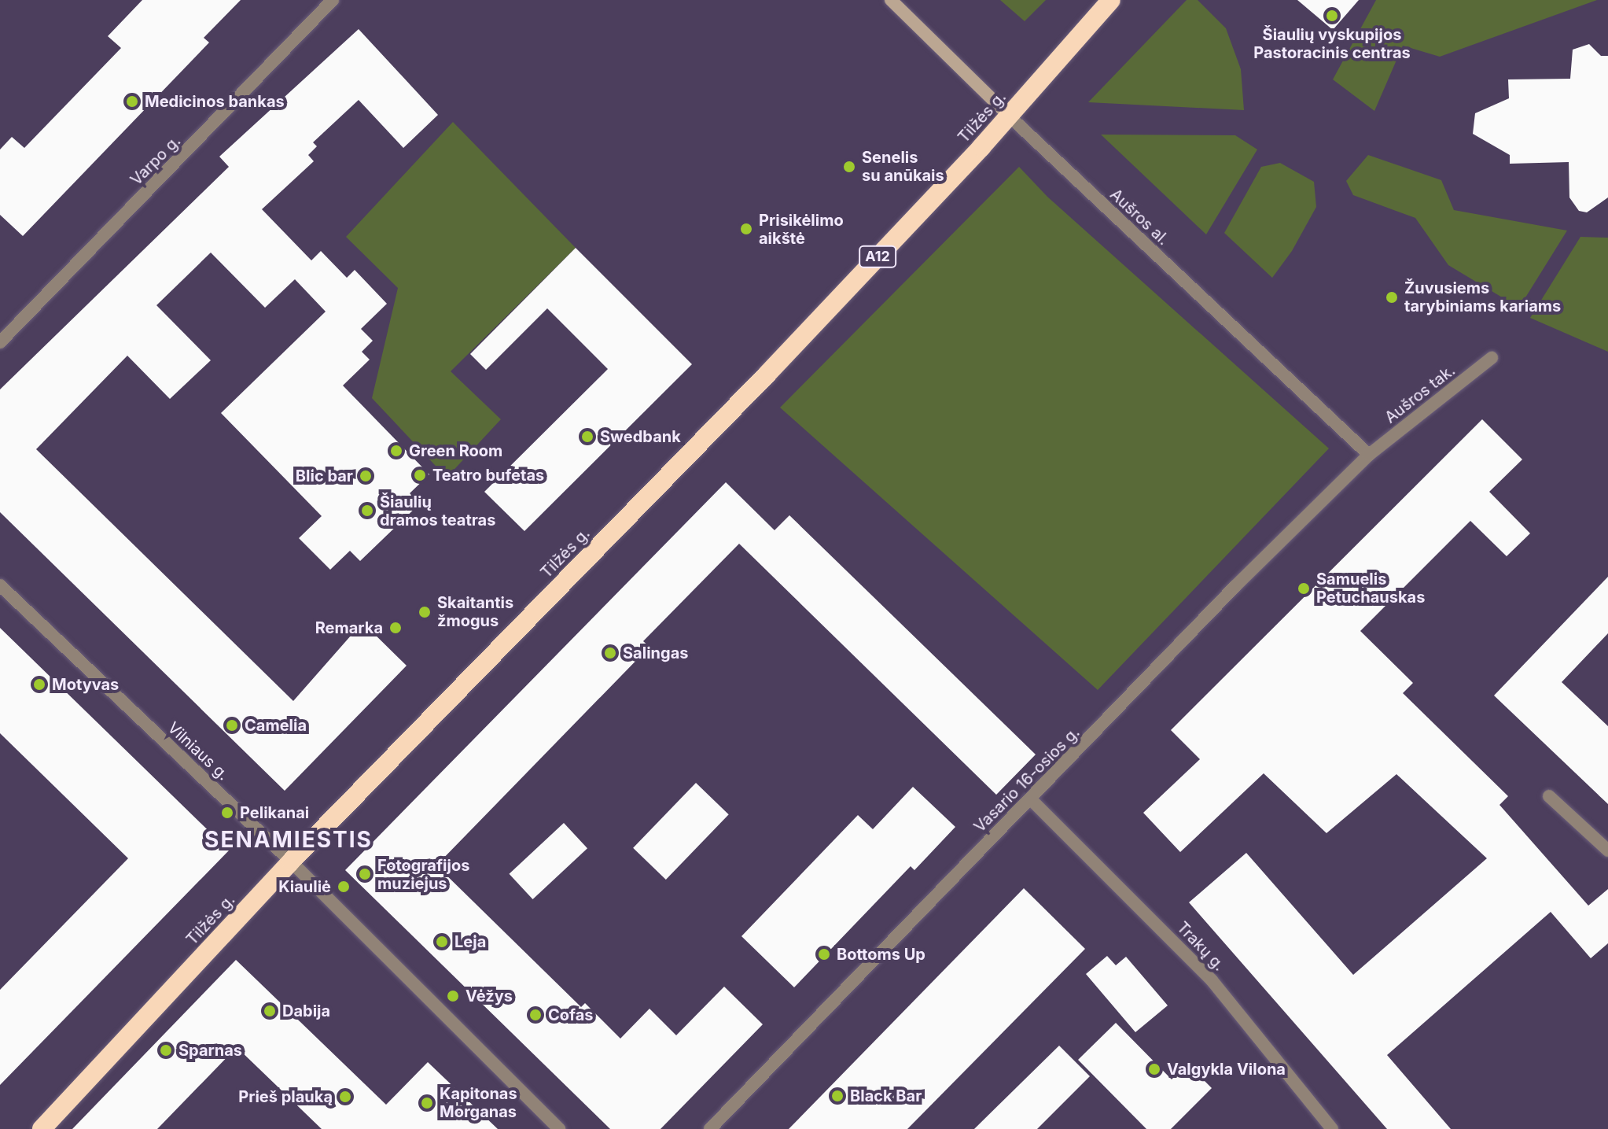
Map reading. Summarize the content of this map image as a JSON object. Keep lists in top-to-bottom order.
{
  "streets": {
    "highway": ["Tilžės g.", "A12"],
    "main road": ["Aušros al."],
    "street": [
      "Varpo g.",
      "Aušros tak.",
      "Vilniaus g.",
      "Vasario 16-osios g.",
      "Trakų g."
    ]
  },
  "crossings": [
    ["Tilžės g.", "Aušros al."],
    ["Tilžės g.", "Vilniaus g."],
    ["Aušros al.", "Aušros tak."],
    ["Aušros al.", "Vasario 16-osios g."],
    ["Aušros tak.", "Vasario 16-osios g."],
    ["Vasario 16-osios g.", "Trakų g."]
  ],
  "districts": ["SENAMIESTIS"],
  "places": [
    "Šiaulių vyskupijos Pastoracinis centras",
    "Medicinos bankas",
    "Senelis su anūkais",
    "Prisikėlimo aikštė",
    "Žuvusiems tarybiniams kariams",
    "Swedbank",
    "Green Room",
    "Teatro bufetas",
    "Blic bar",
    "Šiaulių dramos teatras",
    "Samuelis Petuchauskas",
    "Skaitantis žmogus",
    "Remarka",
    "Salingas",
    "Motyvas",
    "Camelia",
    "Pelikanai",
    "Fotografijos muziejus",
    "Kiauliė",
    "Leja",
    "Bottoms Up",
    "Vėžys",
    "Dabija",
    "Cofas",
    "Sparnas",
    "Valgykla Vilona",
    "Black Bar",
    "Prieš plauką",
    "Kapitonas Morganas"
  ]
}
